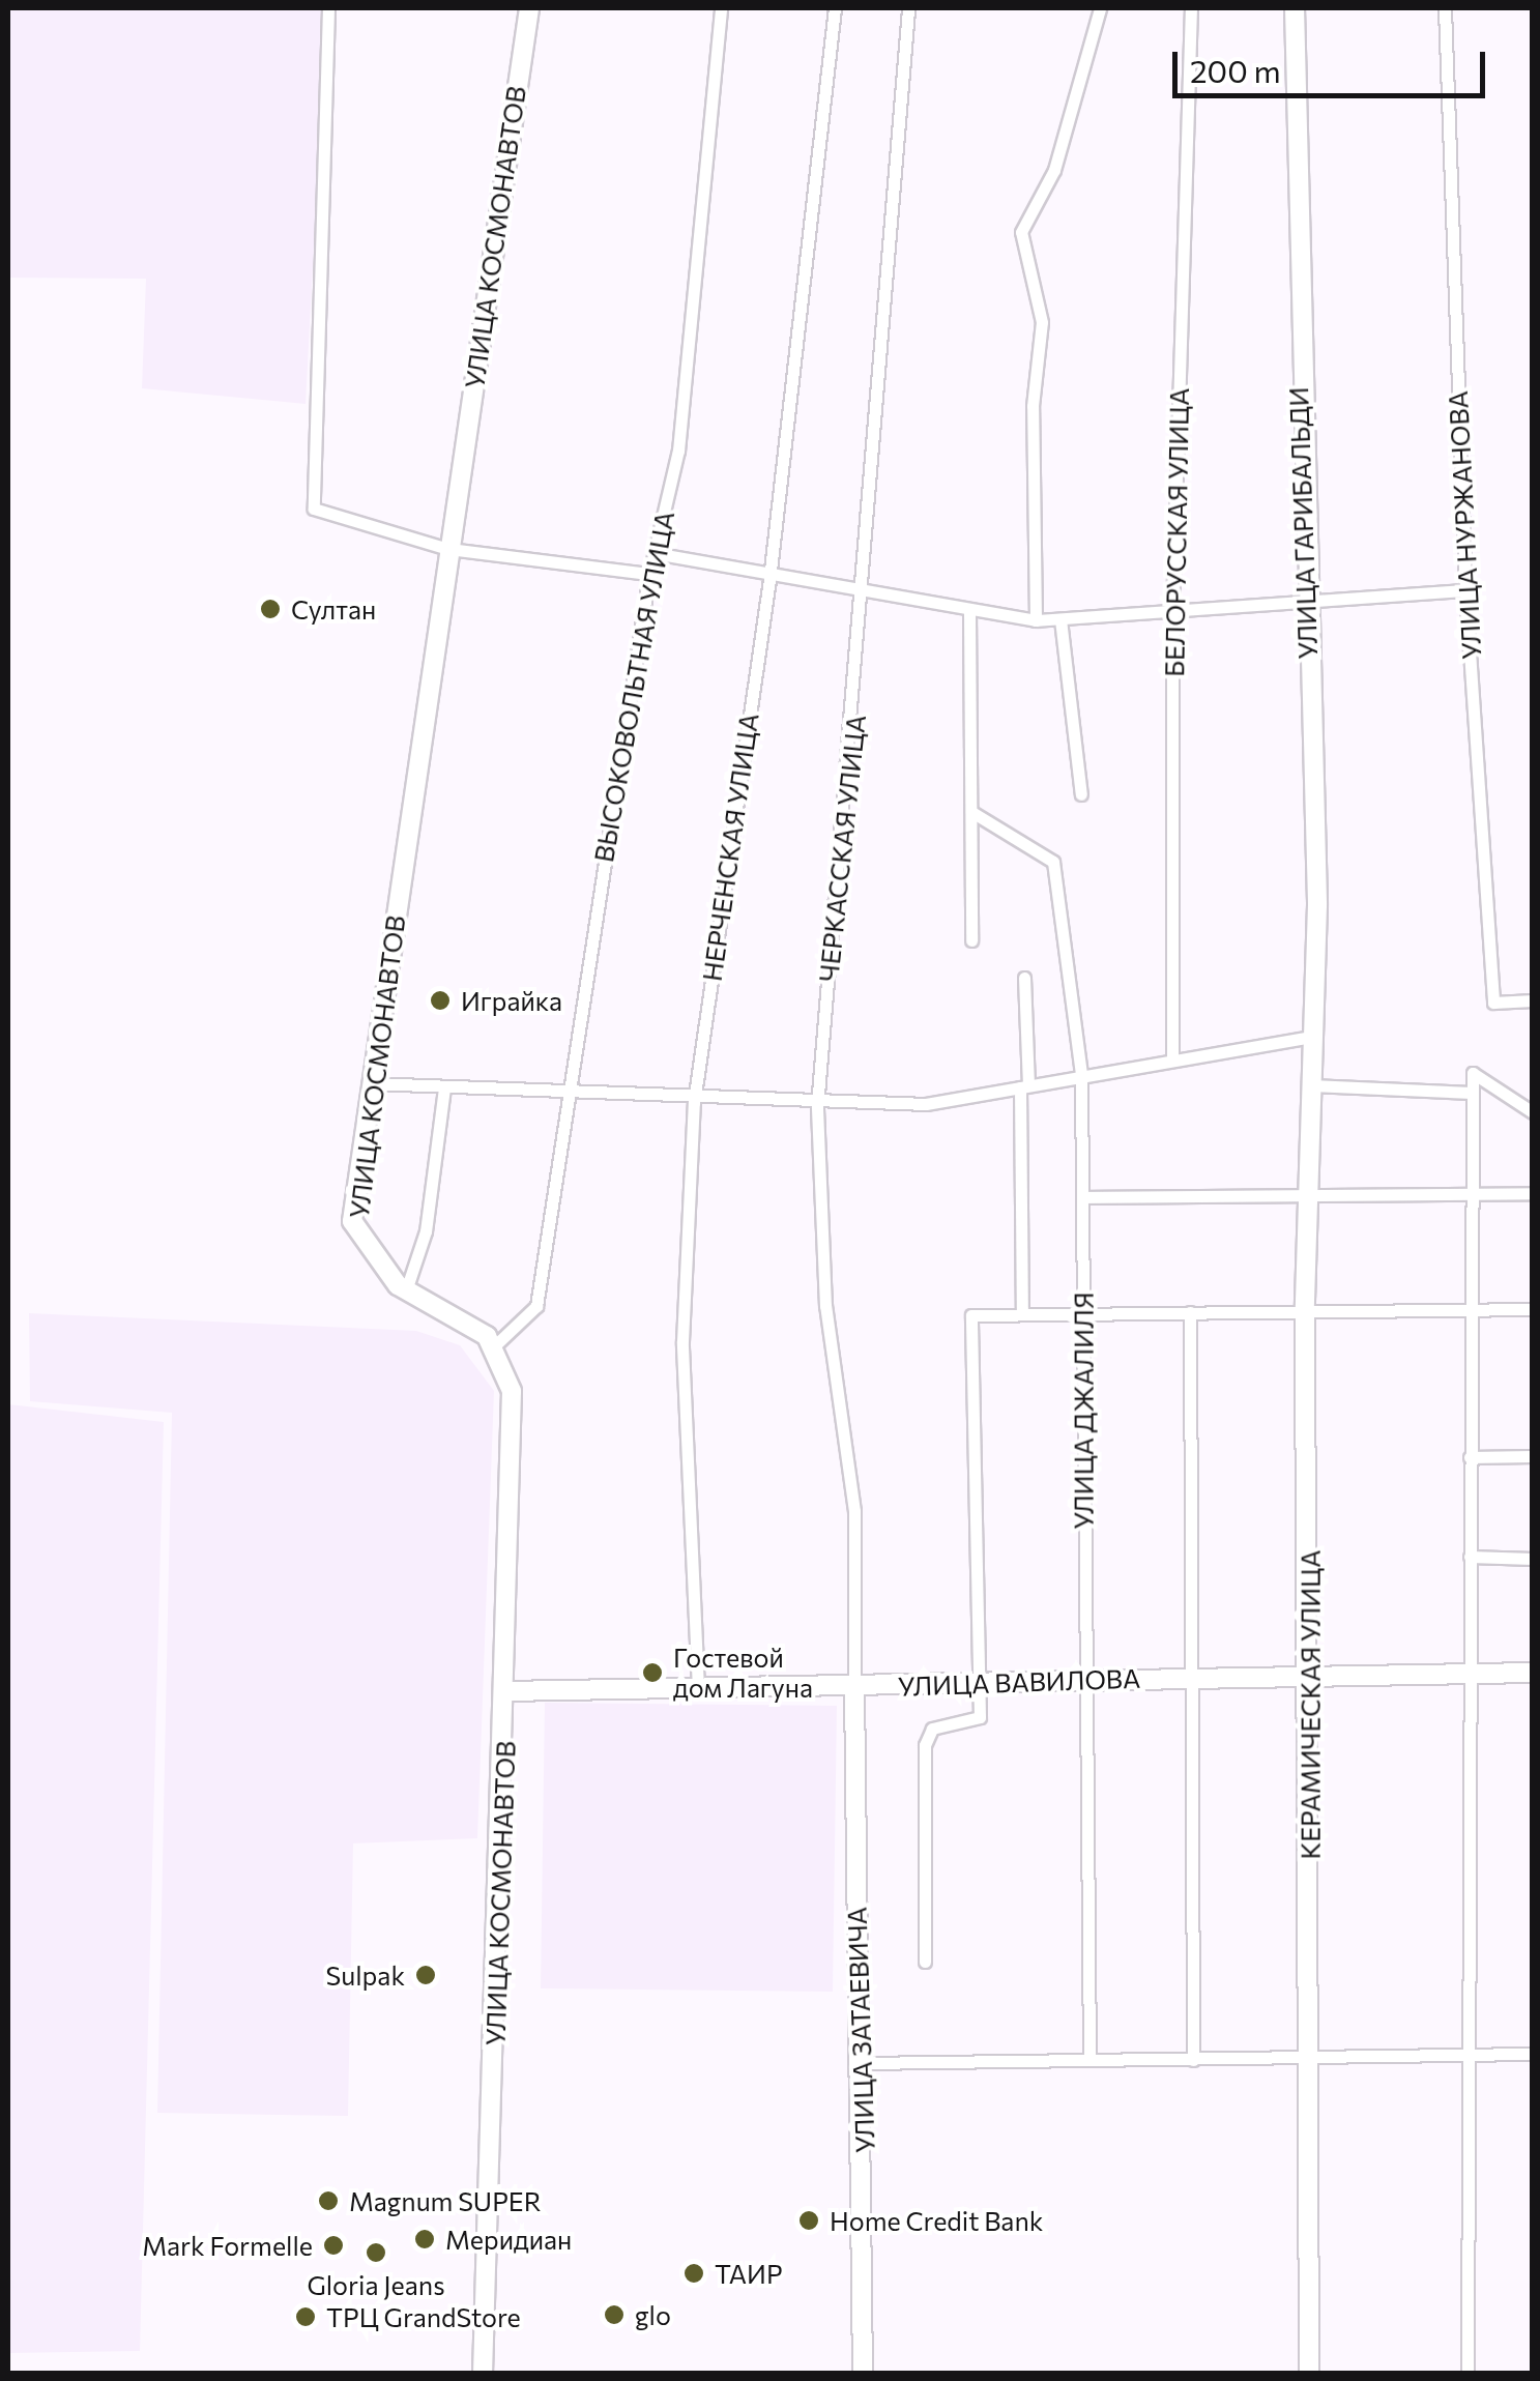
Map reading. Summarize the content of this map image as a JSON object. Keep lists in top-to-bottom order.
{
  "streets": {
    "street": [
      "УЛИЦА КОСМОНАВТОВ",
      "УЛИЦА ГАРИБАЛЬДИ",
      "УЛИЦА НУРЖАНОВА",
      "БЕЛОРУССКАЯ УЛИЦА",
      "ВЫСОКОВОЛЬТНАЯ УЛИЦА",
      "НЕРЧЕНСКАЯ УЛИЦА",
      "ЧЕРКАССКАЯ УЛИЦА",
      "УЛИЦА ДЖАЛИЛЯ",
      "УЛИЦА ВАВИЛОВА",
      "КЕРАМИЧЕСКАЯ УЛИЦА",
      "УЛИЦА ЗАТАЕВИЧА"
    ]
  },
  "crossings": [
    ["УЛИЦА КОСМОНАВТОВ", "ВЫСОКОВОЛЬТНАЯ УЛИЦА"],
    ["УЛИЦА КОСМОНАВТОВ", "УЛИЦА ВАВИЛОВА"],
    ["УЛИЦА ГАРИБАЛЬДИ", "КЕРАМИЧЕСКАЯ УЛИЦА"],
    ["НЕРЧЕНСКАЯ УЛИЦА", "УЛИЦА ВАВИЛОВА"],
    ["ЧЕРКАССКАЯ УЛИЦА", "УЛИЦА ВАВИЛОВА"],
    ["ЧЕРКАССКАЯ УЛИЦА", "УЛИЦА ЗАТАЕВИЧА"],
    ["УЛИЦА ДЖАЛИЛЯ", "УЛИЦА ВАВИЛОВА"],
    ["УЛИЦА ВАВИЛОВА", "КЕРАМИЧЕСКАЯ УЛИЦА"],
    ["УЛИЦА ВАВИЛОВА", "УЛИЦА ЗАТАЕВИЧА"]
  ],
  "places": [
    "Султан",
    "Играйка",
    "Гостевой дом Лагуна",
    "Sulpak",
    "Magnum SUPER",
    "Home Credit Bank",
    "Меридиан",
    "Mark Formelle",
    "Gloria Jeans",
    "ТАИР",
    "glo",
    "ТРЦ GrandStore"
  ],
  "scale_bar": "200 m"
}
